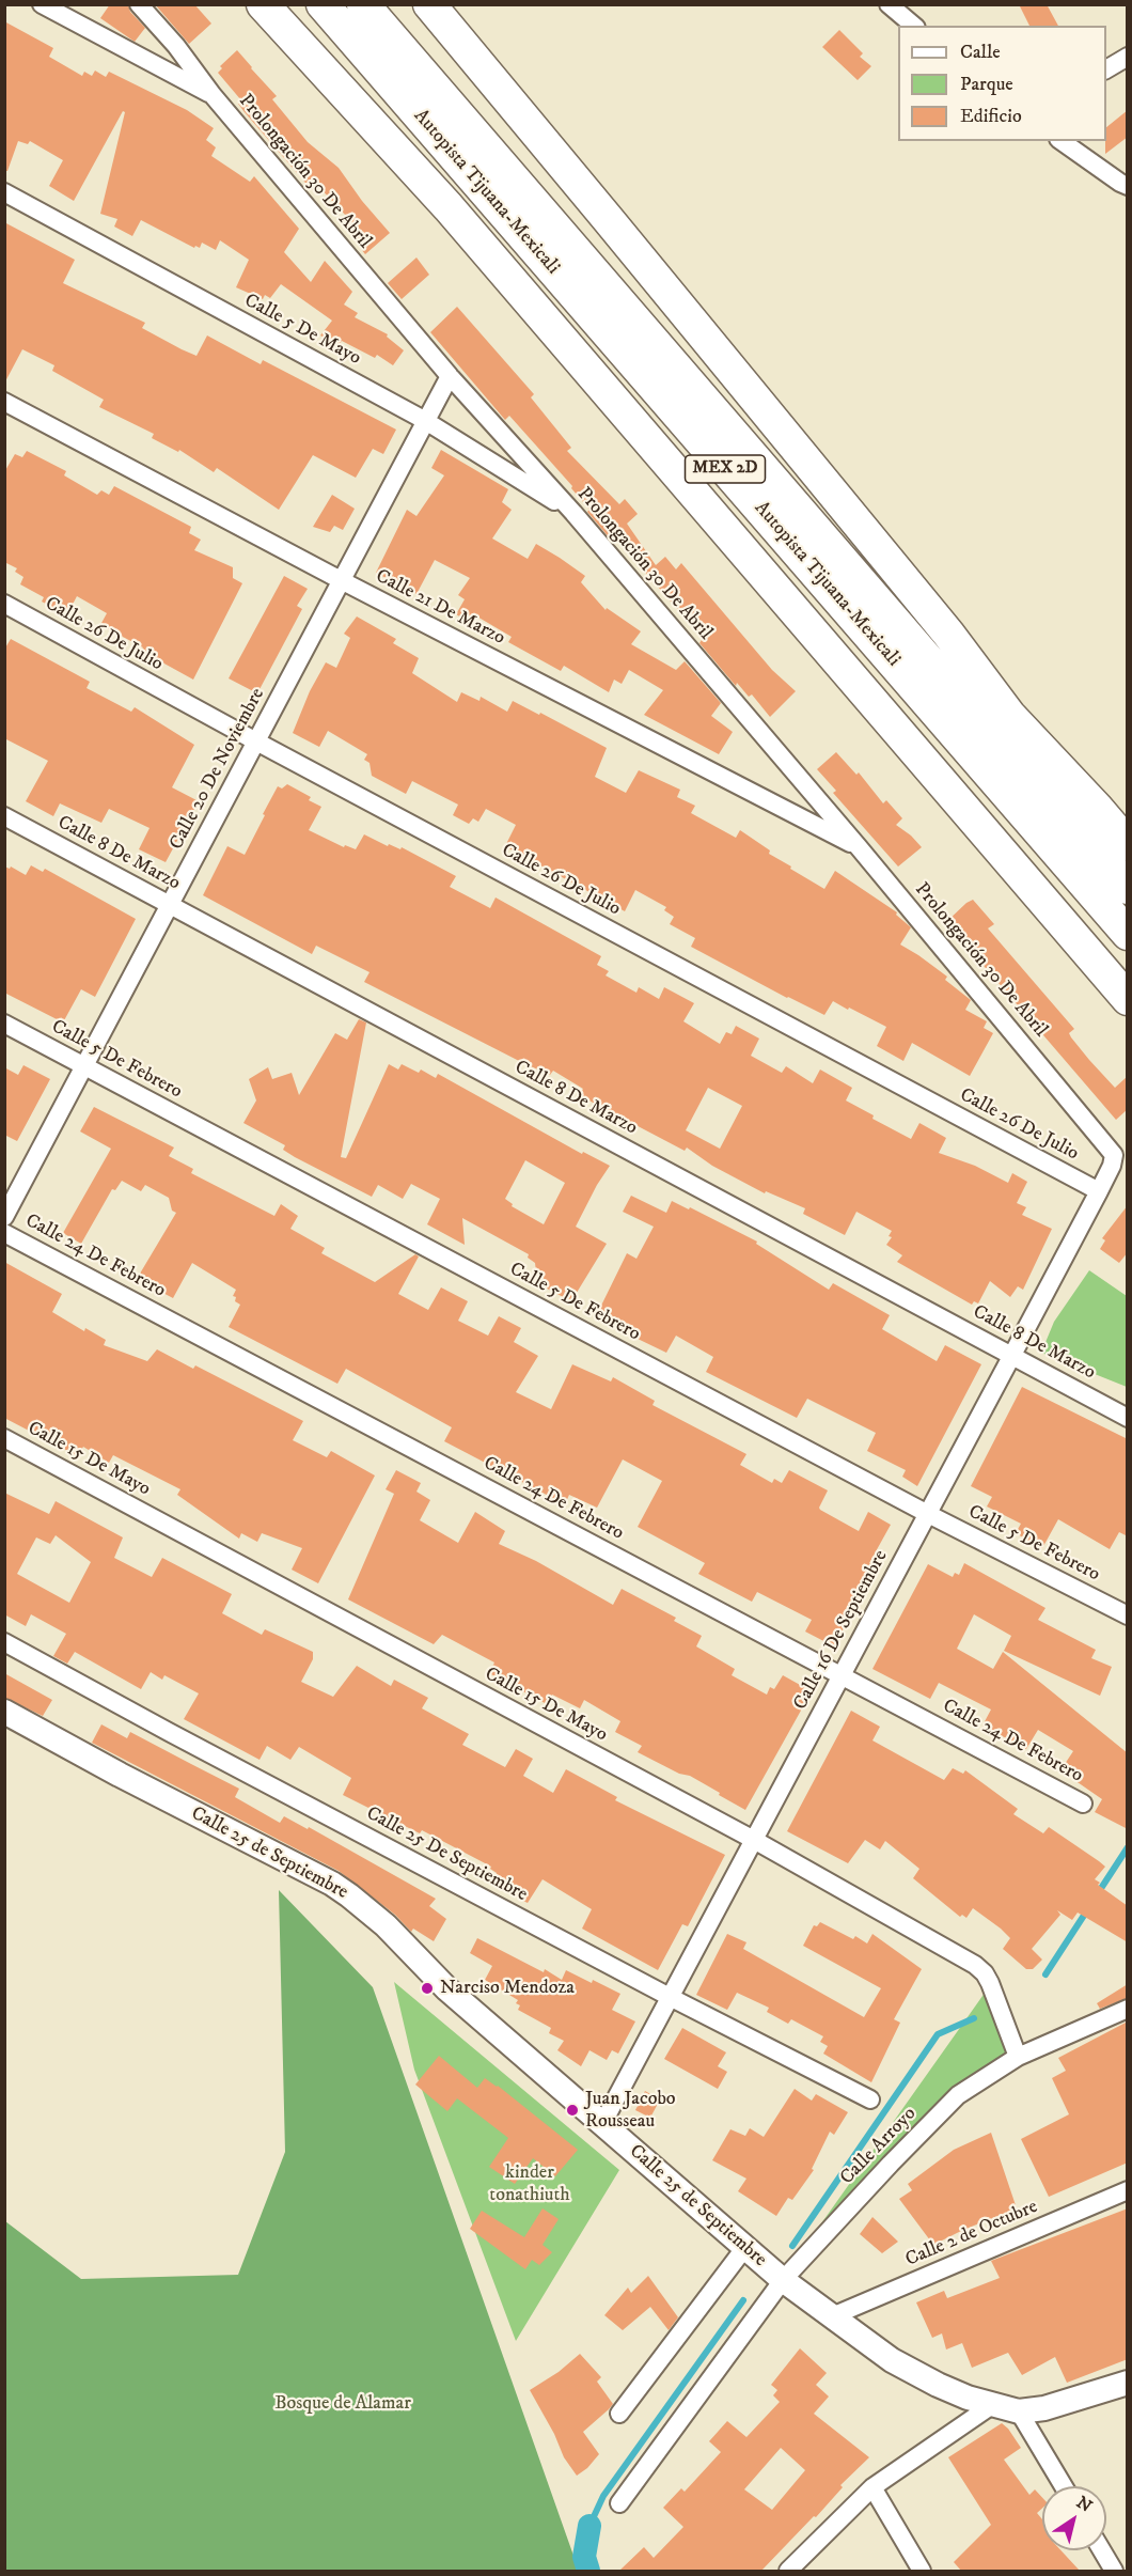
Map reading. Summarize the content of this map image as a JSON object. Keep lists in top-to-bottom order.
{
  "streets": {
    "highway": ["Autopista Tijuana-Mexicali", "MEX 2D"],
    "main road": ["Calle 25 de Septiembre"],
    "street": [
      "Prolongación 30 De Abril",
      "Calle 5 De Mayo",
      "Calle 21 De Marzo",
      "Calle 26 De Julio",
      "Calle 20 De Noviembre",
      "Calle 8 De Marzo",
      "Calle 5 De Febrero",
      "Calle 24 De Febrero",
      "Calle 15 De Mayo",
      "Calle 16 De Septiembre",
      "Calle 25 De Septiembre",
      "Calle Arroyo",
      "Calle 2 de Octubre"
    ]
  },
  "crossings": [
    ["Prolongación 30 De Abril", "Calle 5 De Mayo"],
    ["Prolongación 30 De Abril", "Calle 21 De Marzo"],
    ["Prolongación 30 De Abril", "Calle 20 De Noviembre"],
    ["Prolongación 30 De Abril", "Calle 16 De Septiembre"],
    ["Calle 5 De Mayo", "Calle 20 De Noviembre"],
    ["Calle 21 De Marzo", "Calle 20 De Noviembre"],
    ["Calle 26 De Julio", "Calle 20 De Noviembre"],
    ["Calle 26 De Julio", "Calle 16 De Septiembre"],
    ["Calle 20 De Noviembre", "Calle 8 De Marzo"],
    ["Calle 20 De Noviembre", "Calle 5 De Febrero"],
    ["Calle 8 De Marzo", "Calle 16 De Septiembre"],
    ["Calle 5 De Febrero", "Calle 16 De Septiembre"],
    ["Calle 24 De Febrero", "Calle 16 De Septiembre"],
    ["Calle 15 De Mayo", "Calle 16 De Septiembre"],
    ["Calle 15 De Mayo", "Calle Arroyo"],
    ["Calle 16 De Septiembre", "Calle 25 de Septiembre"],
    ["Calle 16 De Septiembre", "Calle 25 De Septiembre"],
    ["Calle 25 de Septiembre", "Calle Arroyo"],
    ["Calle 25 de Septiembre", "Calle 2 de Octubre"]
  ],
  "parks": ["kinder tonathiuth", "Bosque de Alamar"],
  "places": ["Narciso Mendoza", "Juan Jacobo Rousseau"],
  "legend": ["Calle", "Parque", "Edificio"],
  "north": "top right"
}
